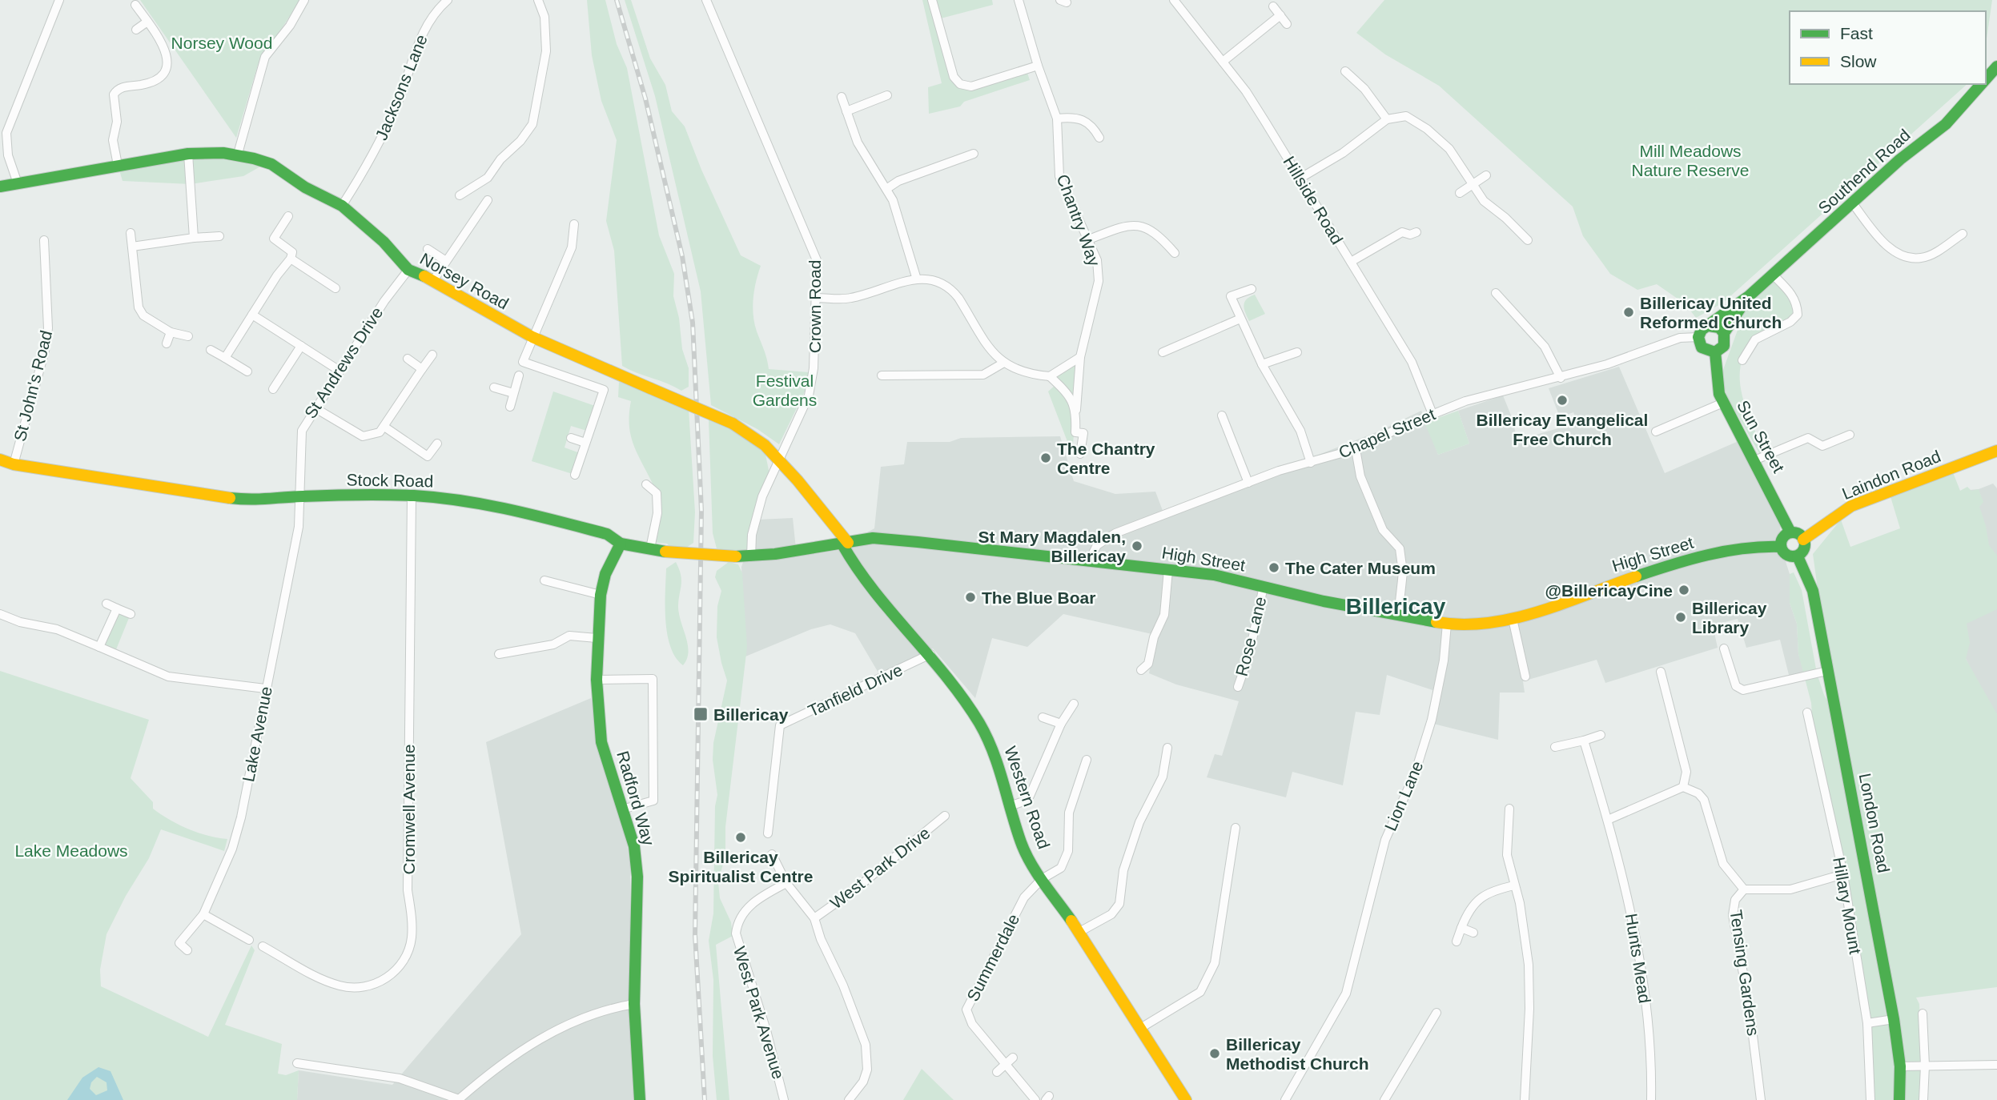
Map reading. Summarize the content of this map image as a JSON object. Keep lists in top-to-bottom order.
{
  "streets": {
    "main road": [
      "Southend Road",
      "Norsey Road",
      "Sun Street",
      "Laindon Road",
      "Stock Road",
      "High Street",
      "Western Road",
      "Radford Way",
      "London Road"
    ],
    "street": [
      "Jacksons Lane",
      "Hillside Road",
      "Chantry Way",
      "Crown Road",
      "St Andrews Drive",
      "St John's Road",
      "Chapel Street",
      "Rose Lane",
      "Tanfield Drive",
      "Lake Avenue",
      "Lion Lane",
      "Cromwell Avenue",
      "West Park Drive",
      "Hillary Mount",
      "Summerdale",
      "Hunts Mead",
      "Tensing Gardens",
      "West Park Avenue"
    ]
  },
  "crossings": [
    ["Jacksons Lane", "Norsey Road"],
    ["Southend Road", "Chapel Street"],
    ["Southend Road", "Sun Street"],
    ["Hillside Road", "Chapel Street"],
    ["Norsey Road", "Crown Road"],
    ["Norsey Road", "St Andrews Drive"],
    ["Norsey Road", "High Street"],
    ["Norsey Road", "Western Road"],
    ["Crown Road", "Stock Road"],
    ["St Andrews Drive", "Stock Road"],
    ["St Andrews Drive", "Lake Avenue"],
    ["St John's Road", "Stock Road"],
    ["Chapel Street", "Sun Street"],
    ["Chapel Street", "High Street"],
    ["Sun Street", "Laindon Road"],
    ["Sun Street", "High Street"],
    ["Sun Street", "London Road"],
    ["Laindon Road", "High Street"],
    ["Laindon Road", "London Road"],
    ["Stock Road", "High Street"],
    ["Stock Road", "Lake Avenue"],
    ["Stock Road", "Radford Way"],
    ["Stock Road", "Cromwell Avenue"],
    ["High Street", "Rose Lane"],
    ["High Street", "Lion Lane"],
    ["High Street", "Western Road"],
    ["High Street", "London Road"],
    ["Tanfield Drive", "Western Road"],
    ["Western Road", "Summerdale"]
  ],
  "districts": ["Billericay"],
  "parks": [
    "Norsey Wood",
    "Mill Meadows Nature Reserve",
    "Festival Gardens",
    "Lake Meadows"
  ],
  "places": {
    "other": [
      "Billericay United Reformed Church",
      "Billericay Evangelical Free Church",
      "The Chantry Centre",
      "St Mary Magdalen, Billericay",
      "The Cater Museum",
      "@BillericayCine",
      "The Blue Boar",
      "Billericay Library",
      "Billericay Spiritualist Centre",
      "Billericay Methodist Church"
    ],
    "transit": ["Billericay"]
  },
  "legend": ["Fast", "Slow"]
}
